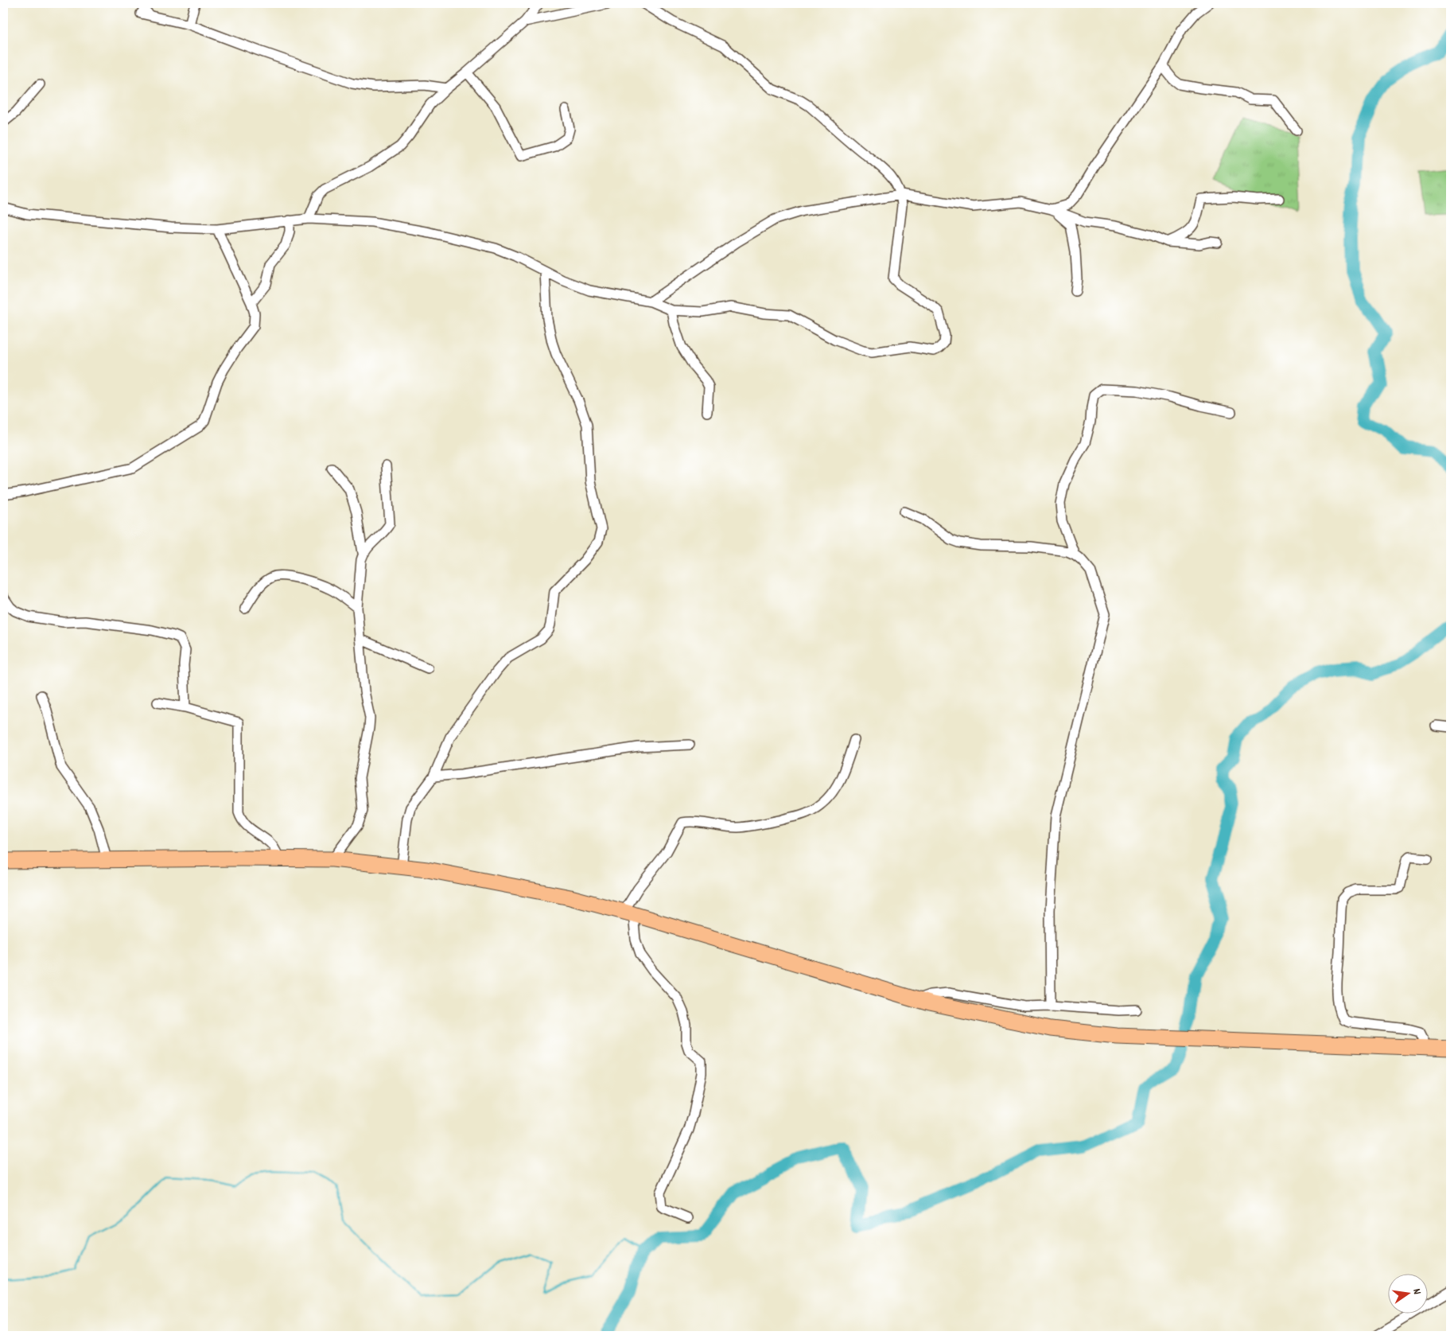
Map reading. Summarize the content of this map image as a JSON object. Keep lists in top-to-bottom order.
{
  "north": "right"
}
